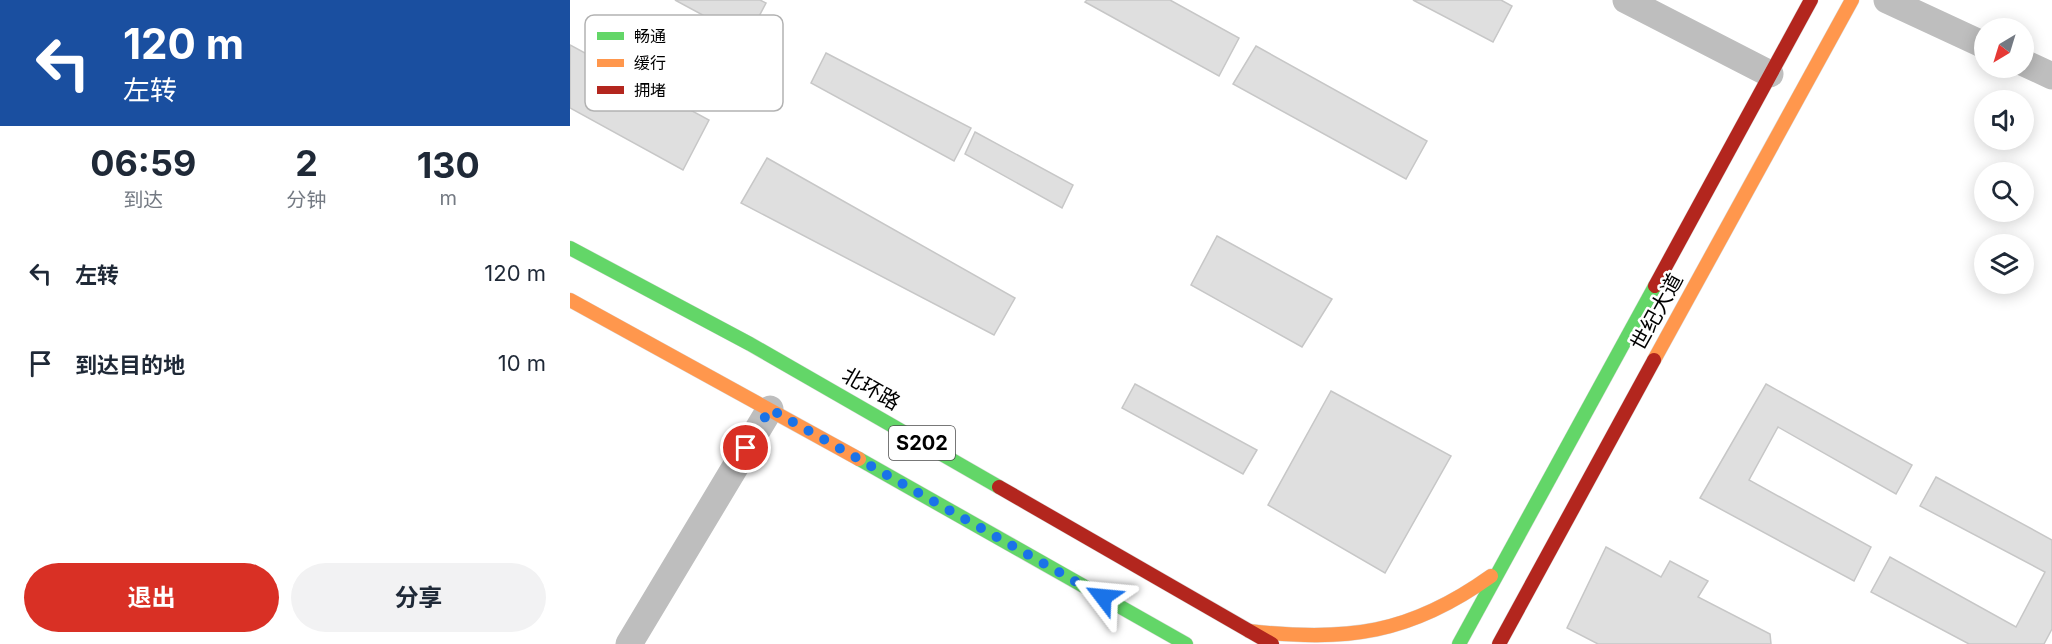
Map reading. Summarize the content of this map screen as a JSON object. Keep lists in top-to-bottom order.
{
  "streets": {
    "main road": ["世纪大道", "北环路", "S202"]
  },
  "legend": ["畅通", "缓行", "拥堵"],
  "north": "bottom left",
  "page": {
    "turn": ["120 m", "左转"],
    "eta": [
      "06:59",
      "到达",
      "2",
      "分钟",
      "130",
      "m"
    ],
    "list": [
      {
        "name": "左转",
        "value": "120 m"
      },
      {
        "name": "到达目的地",
        "value": "10 m"
      }
    ],
    "buttons": ["退出", "分享"]
  }
}
